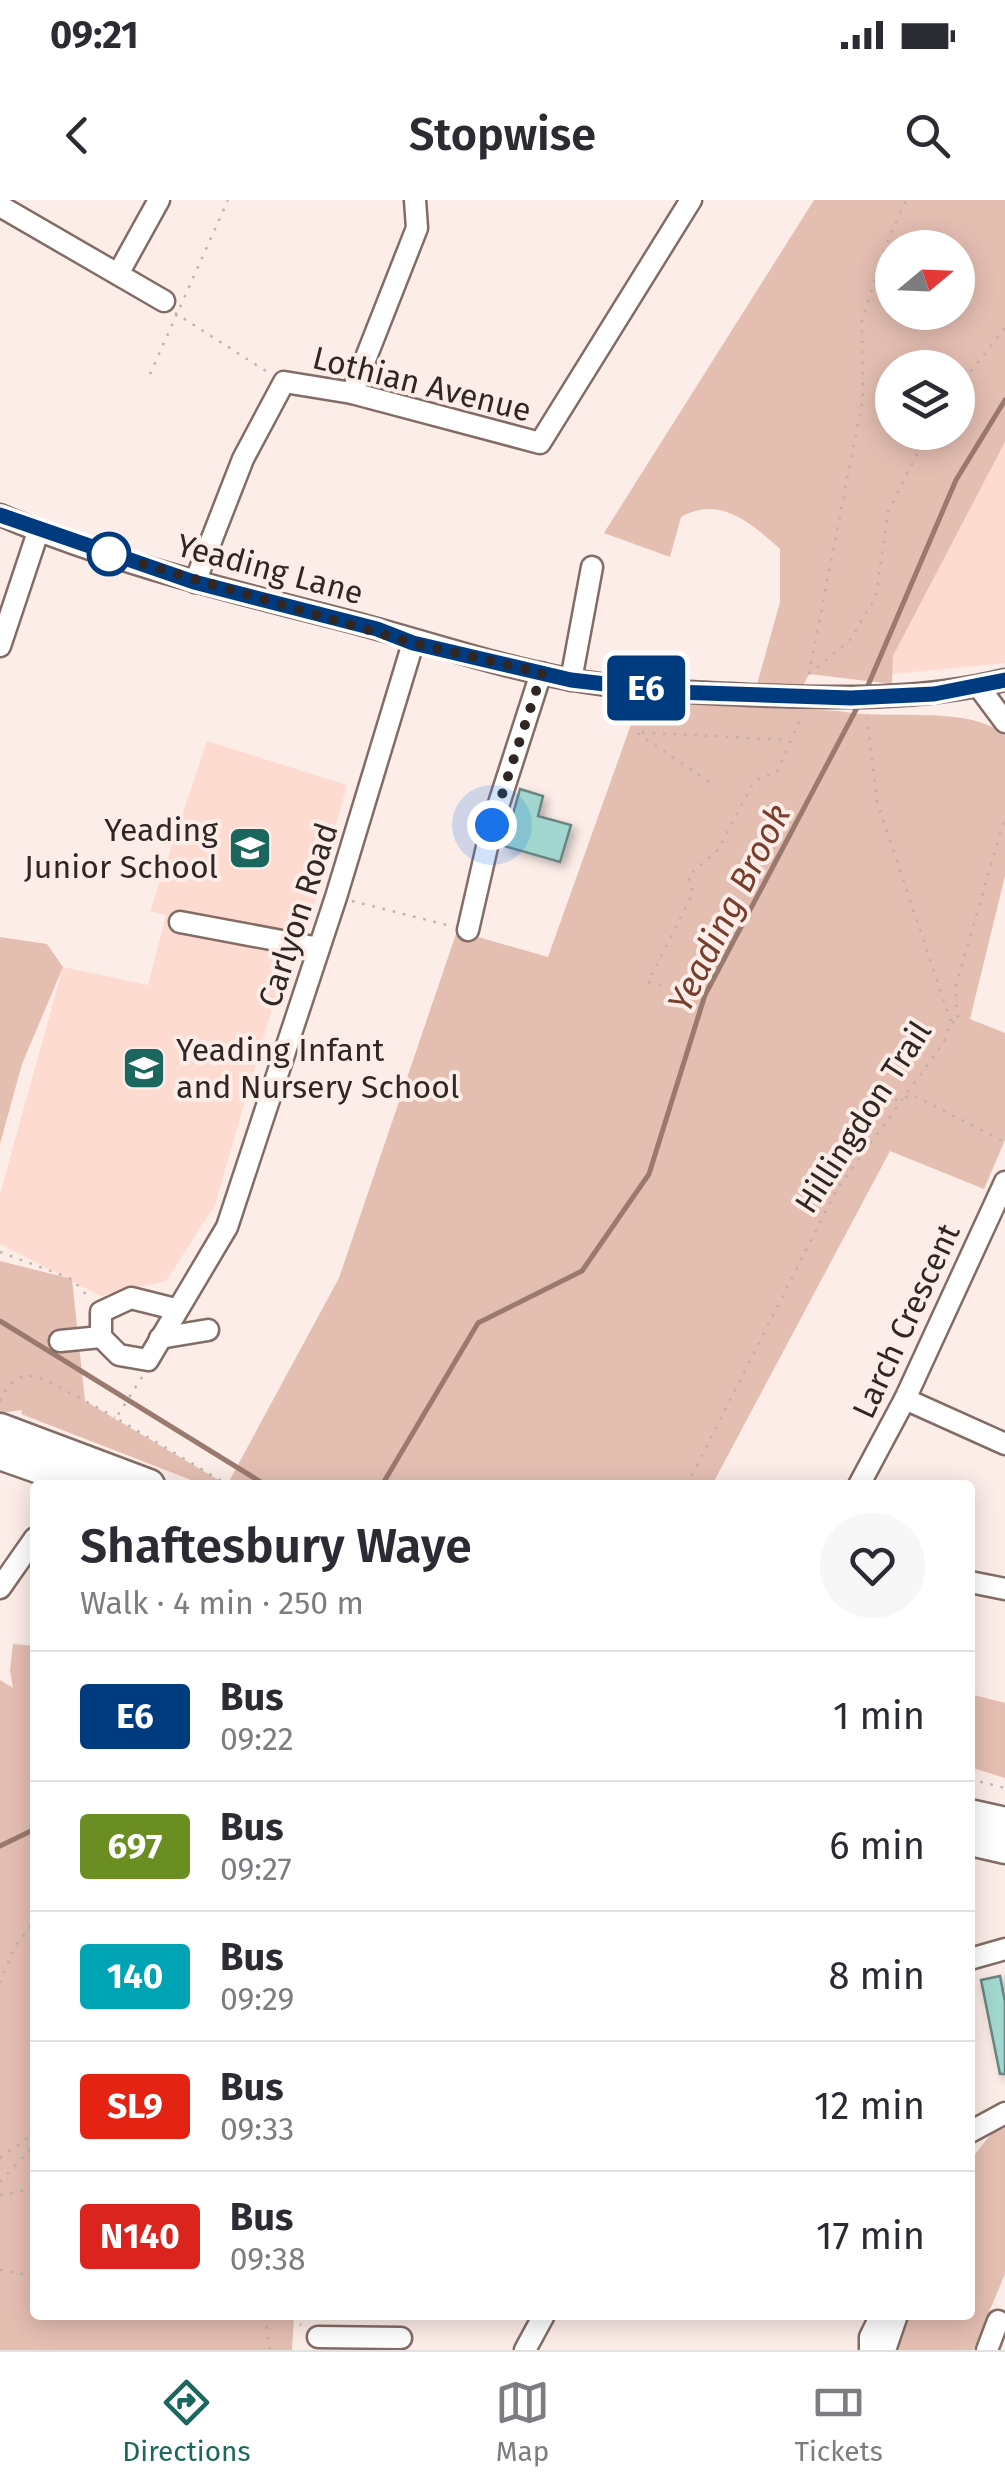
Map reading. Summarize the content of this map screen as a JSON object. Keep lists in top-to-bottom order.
{
  "streets": {
    "street": [
      "Lothian Avenue",
      "Yeading Lane",
      "Carlyon Road",
      "Larch Crescent"
    ],
    "path": ["Hillingdon Trail"]
  },
  "crossings": [
    ["Lothian Avenue", "Yeading Lane"],
    ["Yeading Lane", "Carlyon Road"],
    ["Yeading Lane", "Hillingdon Trail"]
  ],
  "water": ["Yeading Brook"],
  "places": {
    "school or university": ["Yeading Junior School", "Yeading Infant and Nursery School"]
  },
  "lines": ["bus line E6"],
  "north": "right",
  "page": {
    "status": "09:21",
    "header": "Stopwise",
    "on_map": "E6",
    "heading": ["Shaftesbury Waye", "Walk · 4 min · 250 m"],
    "list": [
      {
        "mark": "E6",
        "name": "Bus",
        "note": "09:22",
        "value": "1 min"
      },
      {
        "mark": "697",
        "name": "Bus",
        "note": "09:27",
        "value": "6 min"
      },
      {
        "mark": "140",
        "name": "Bus",
        "note": "09:29",
        "value": "8 min"
      },
      {
        "mark": "SL9",
        "name": "Bus",
        "note": "09:33",
        "value": "12 min"
      },
      {
        "mark": "N140",
        "name": "Bus",
        "note": "09:38",
        "value": "17 min"
      }
    ],
    "tabs": ["Directions", "Map", "Tickets"]
  }
}
